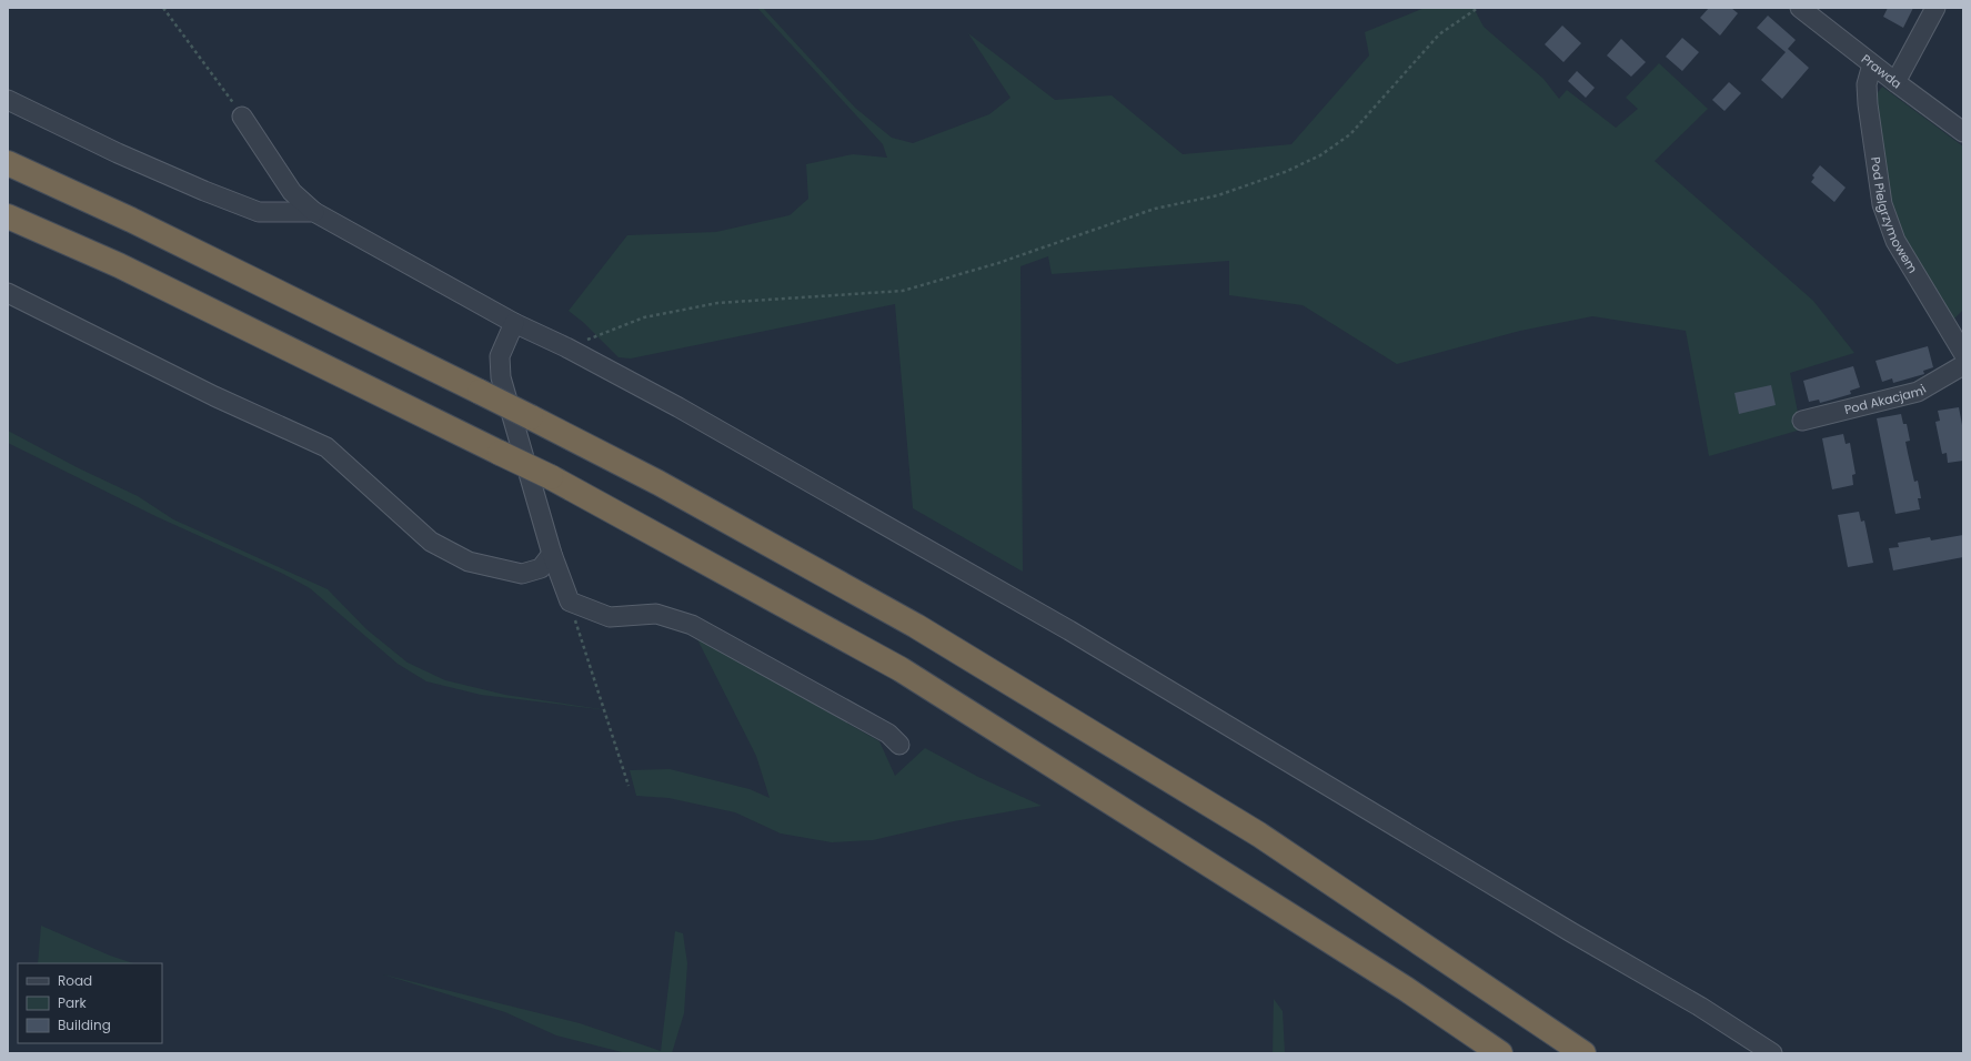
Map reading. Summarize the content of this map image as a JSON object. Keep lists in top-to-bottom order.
{
  "streets": {
    "street": ["Prawda", "Pod Pielgrzymowem", "Pod Akacjami"]
  },
  "crossings": [
    ["Prawda", "Pod Pielgrzymowem"]
  ],
  "legend": ["Road", "Park", "Building"]
}
